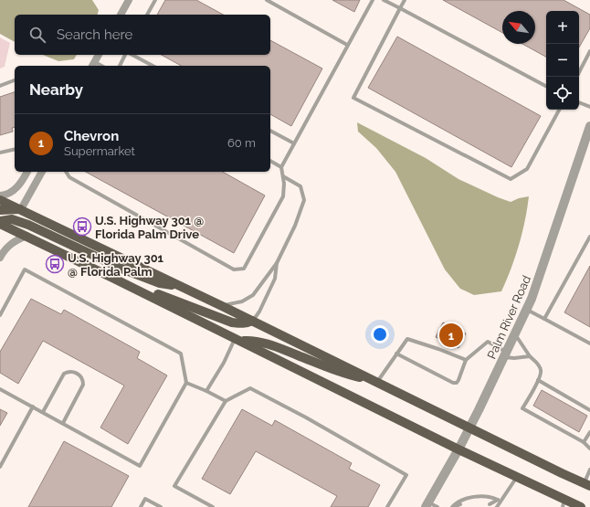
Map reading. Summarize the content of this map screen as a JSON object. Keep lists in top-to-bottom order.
{
  "streets": {
    "street": ["Palm River Road"]
  },
  "places": {
    "bus stop": ["U.S. Highway 301 @ Florida Palm Drive", "U.S. Highway 301 @ Florida Palm"]
  },
  "north": "top left",
  "page": {
    "map_buttons": ["+", "−"],
    "search": "Search here",
    "heading": "Nearby",
    "list": [
      {
        "mark": "1",
        "name": "Chevron",
        "note": "Supermarket",
        "value": "60 m"
      }
    ],
    "pins": "1"
  }
}
